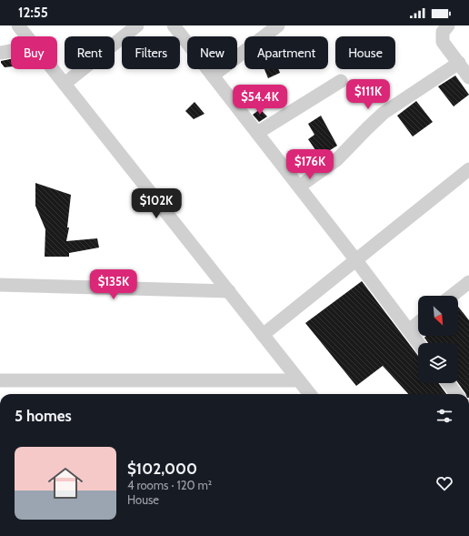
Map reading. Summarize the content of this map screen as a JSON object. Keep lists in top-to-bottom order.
{
  "north": "bottom right",
  "page": {
    "status": "12:55",
    "chip": [
      "Buy",
      "Rent",
      "Filters",
      "New",
      "Apartment",
      "House"
    ],
    "price": [
      "$111K",
      "$54.4K",
      "$176K",
      "$102K",
      "$135K"
    ],
    "heading": "5 homes",
    "list": [
      {
        "name": "$102,000",
        "note": "4 rooms · 120 m² · House"
      }
    ]
  }
}
